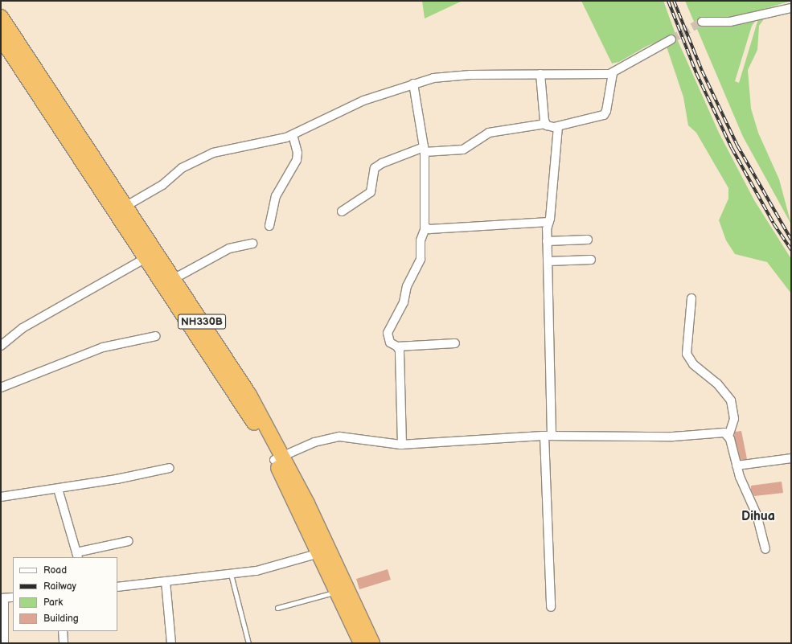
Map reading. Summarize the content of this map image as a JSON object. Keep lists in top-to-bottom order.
{
  "streets": {
    "highway": ["NH330B"]
  },
  "districts": ["Dihua"],
  "legend": [
    "Road",
    "Railway",
    "Park",
    "Building"
  ]
}
